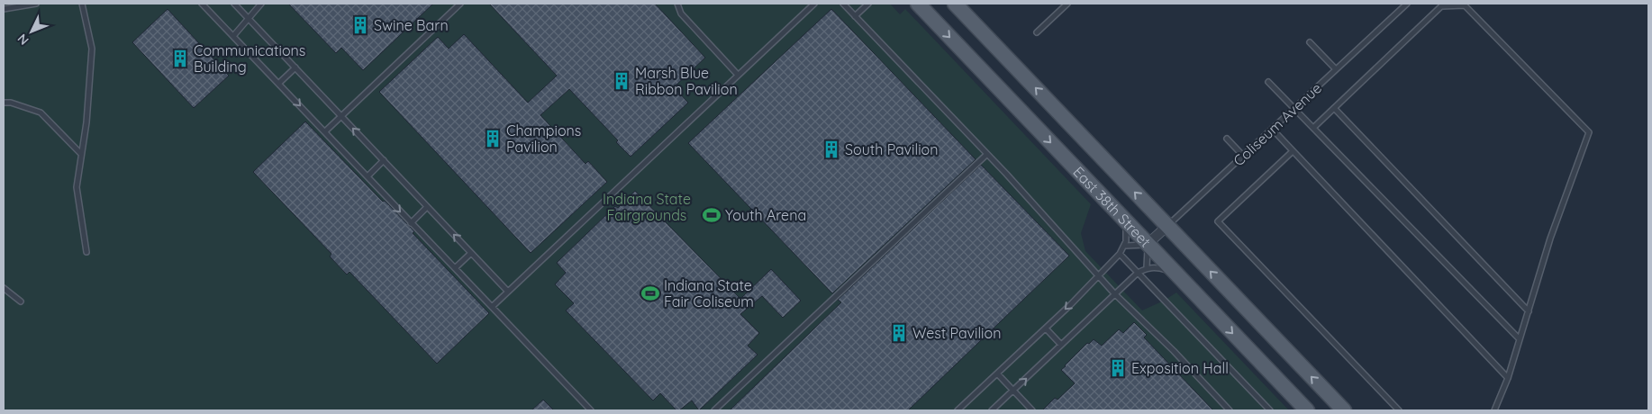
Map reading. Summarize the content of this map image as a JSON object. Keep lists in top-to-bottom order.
{
  "streets": {
    "main road": ["East 38th Street"],
    "street": ["Coliseum Avenue"]
  },
  "crossings": [
    ["Coliseum Avenue", "East 38th Street"]
  ],
  "parks": ["Indiana State Fairgrounds"],
  "places": {
    "building": [
      "Swine Barn",
      "Communications Building",
      "Marsh Blue Ribbon Pavilion",
      "Champions Pavilion",
      "South Pavilion",
      "West Pavilion",
      "Exposition Hall"
    ],
    "sports": ["Youth Arena", "Indiana State Fair Coliseum"]
  },
  "north": "bottom left"
}
